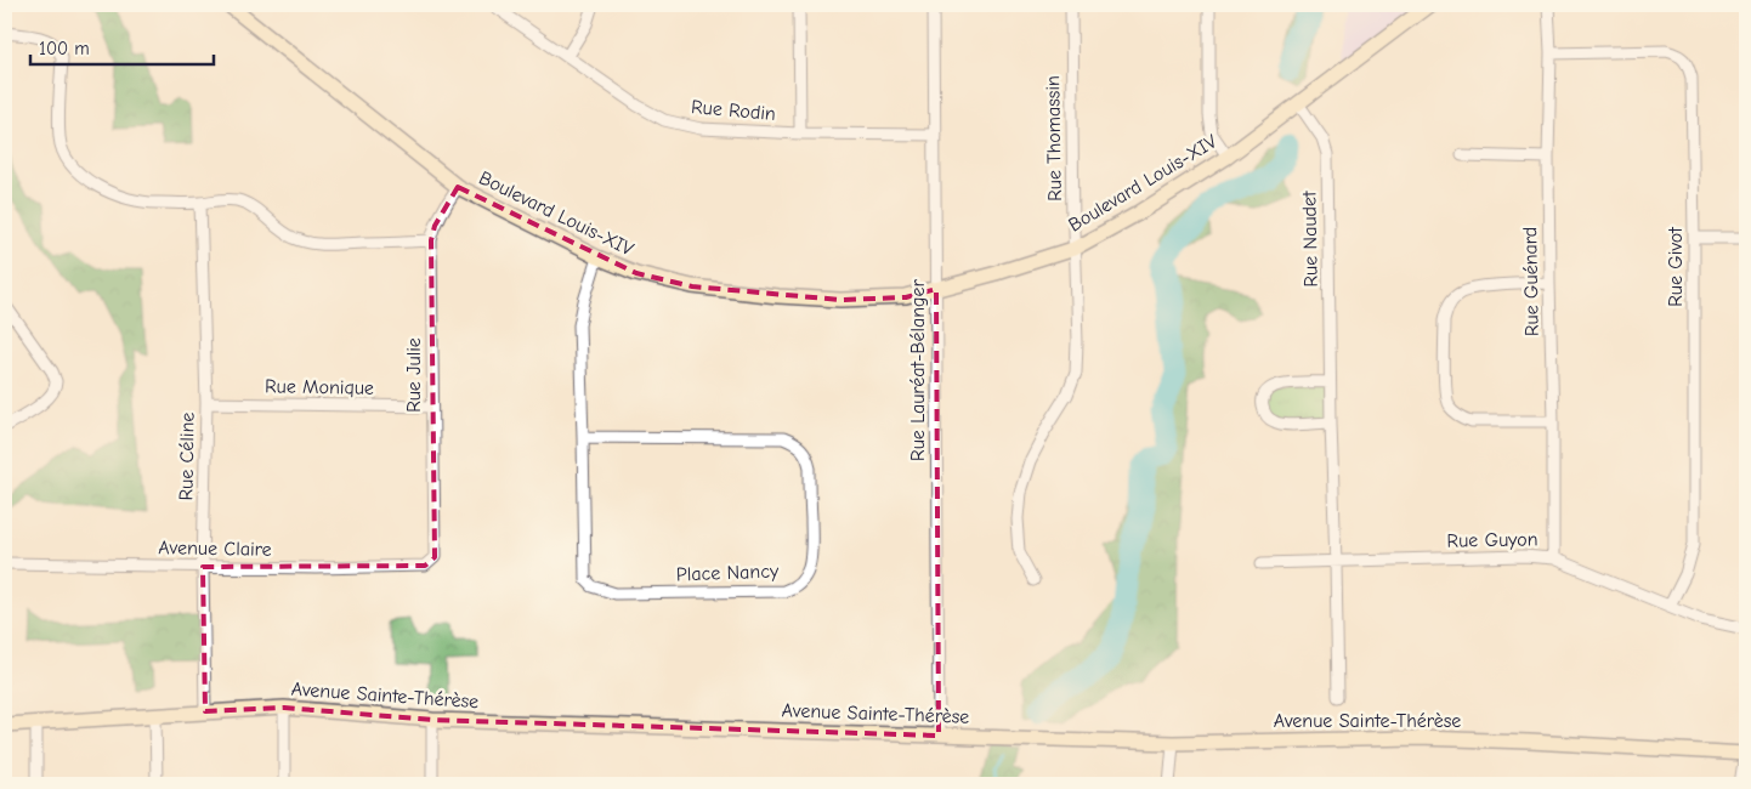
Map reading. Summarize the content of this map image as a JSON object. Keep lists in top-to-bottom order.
{
  "streets": {
    "street": [
      "Rue Rodin",
      "Rue Thomassin",
      "Boulevard Louis-XIV",
      "Rue Naudet",
      "Rue Givot",
      "Rue Guénard",
      "Rue Lauréat-Bélanger",
      "Rue Julie",
      "Rue Monique",
      "Rue Céline",
      "Rue Guyon",
      "Avenue Claire",
      "Place Nancy",
      "Avenue Sainte-Thérèse"
    ]
  },
  "crossings": [
    ["Rue Rodin", "Rue Lauréat-Bélanger"],
    ["Rue Thomassin", "Boulevard Louis-XIV"],
    ["Boulevard Louis-XIV", "Rue Naudet"],
    ["Boulevard Louis-XIV", "Rue Lauréat-Bélanger"],
    ["Boulevard Louis-XIV", "Rue Julie"],
    ["Boulevard Louis-XIV", "Place Nancy"],
    ["Rue Naudet", "Rue Guyon"],
    ["Rue Givot", "Rue Guénard"],
    ["Rue Givot", "Rue Guyon"],
    ["Rue Guénard", "Rue Guyon"],
    ["Rue Lauréat-Bélanger", "Avenue Sainte-Thérèse"],
    ["Rue Julie", "Rue Monique"],
    ["Rue Julie", "Avenue Claire"],
    ["Rue Monique", "Rue Céline"],
    ["Rue Céline", "Avenue Claire"],
    ["Rue Céline", "Avenue Sainte-Thérèse"]
  ],
  "scale_bar": "100 m"
}
